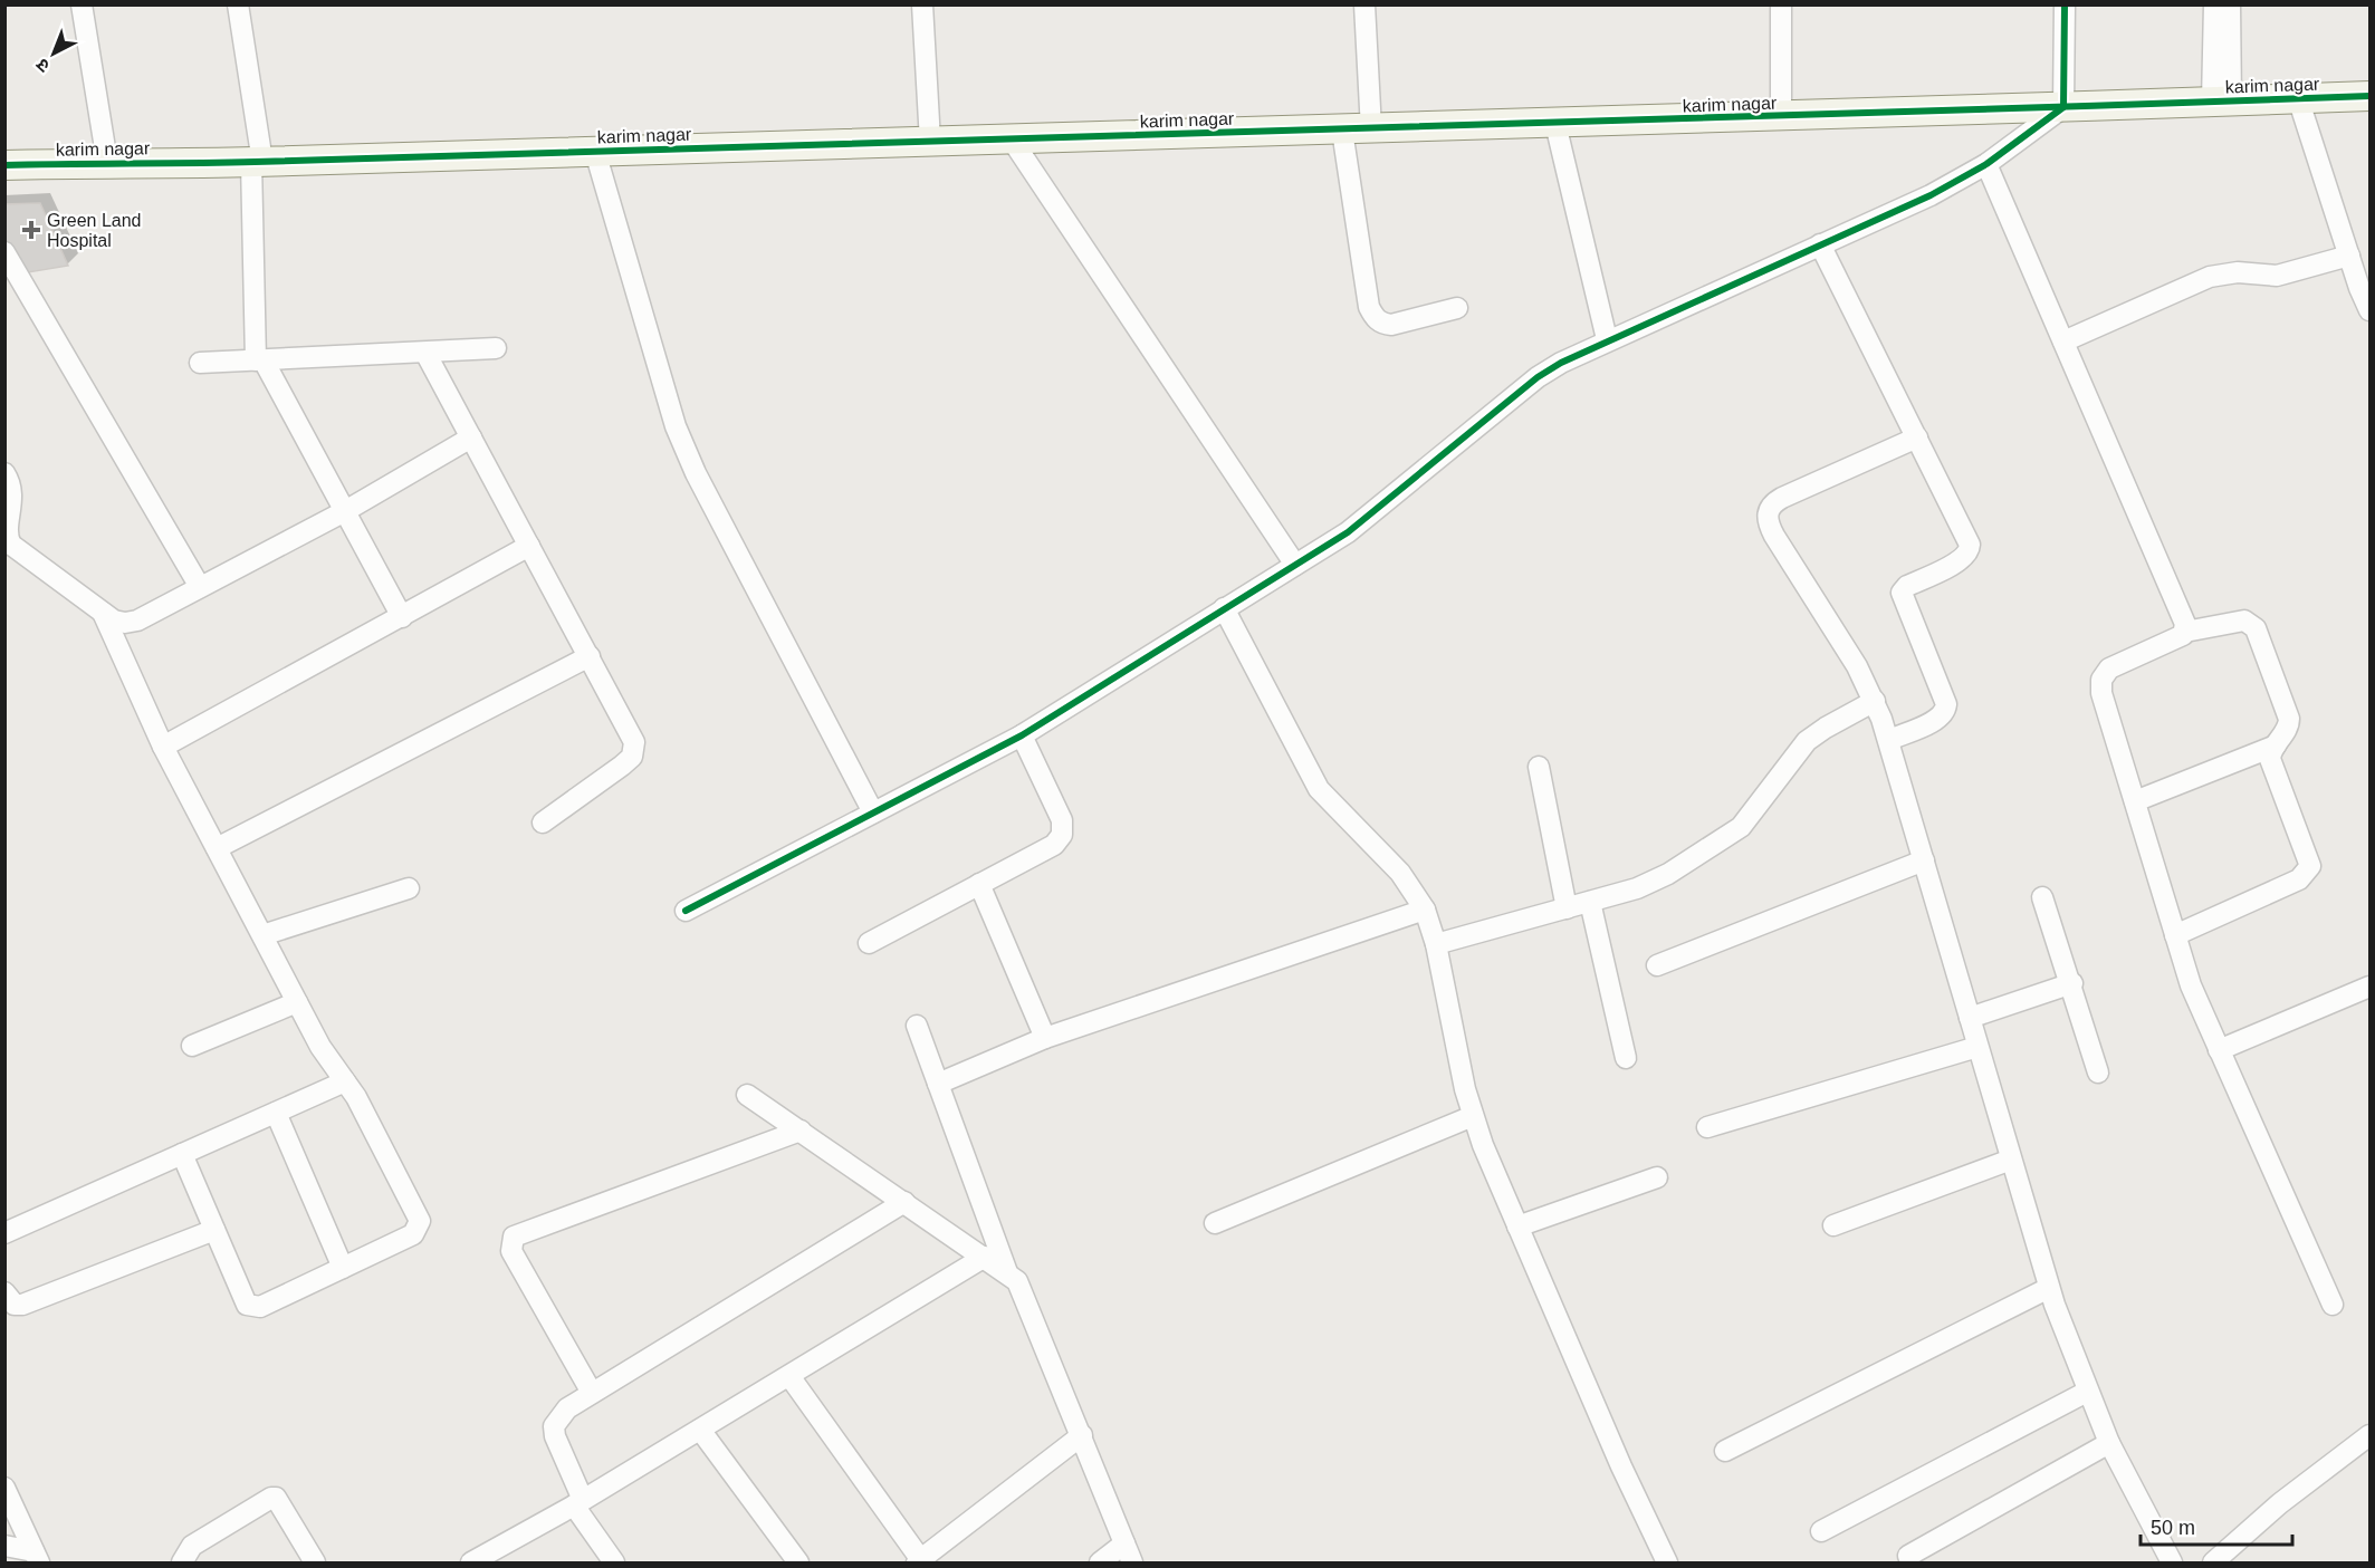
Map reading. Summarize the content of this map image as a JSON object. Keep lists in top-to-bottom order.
{
  "streets": {
    "street": ["karim nagar"]
  },
  "places": {
    "health": ["Green Land Hospital"]
  },
  "scale_bar": "50 m",
  "north": "bottom left"
}
